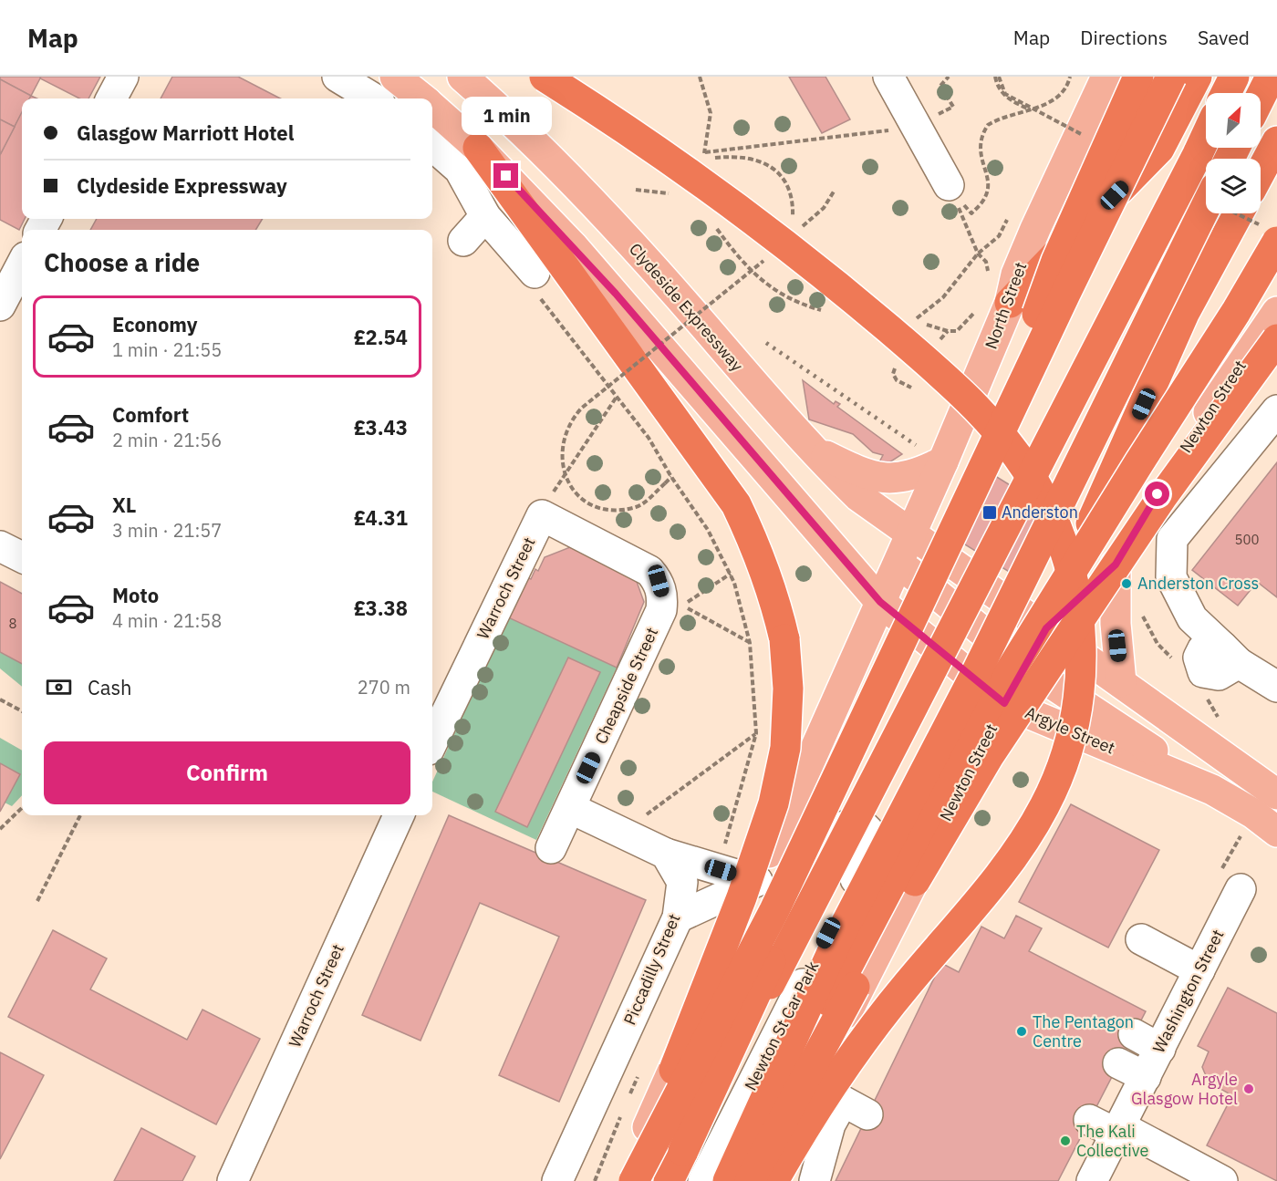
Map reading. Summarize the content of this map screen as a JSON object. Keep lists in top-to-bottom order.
{
  "streets": {
    "main road": [
      "North Street",
      "Clydeside Expressway",
      "Newton Street",
      "Argyle Street"
    ],
    "street": [
      "Warroch Street",
      "Cheapside Street",
      "Piccadilly Street",
      "Washington Street",
      "Newton St Car Park"
    ]
  },
  "crossings": [
    ["North Street", "Clydeside Expressway"],
    ["North Street", "Argyle Street"],
    ["North Street", "Newton St Car Park"],
    ["Newton Street", "Argyle Street"],
    ["Warroch Street", "Cheapside Street"]
  ],
  "places": {
    "transit": ["Anderston"],
    "other": [
      "Anderston Cross",
      "The Pentagon Centre",
      "Argyle Glasgow Hotel",
      "The Kali Collective"
    ]
  },
  "house_numbers": ["500", "8"],
  "north": "top right",
  "page": {
    "header": "Map",
    "nav": ["Map", "Directions", "Saved"],
    "bubble": "1 min",
    "banner": ["Glasgow Marriott Hotel", "Clydeside Expressway"],
    "heading": "Choose a ride",
    "list": [
      {
        "name": "Economy",
        "note": "1 min · 21:55",
        "value": "£2.54"
      },
      {
        "name": "Comfort",
        "note": "2 min · 21:56",
        "value": "£3.43"
      },
      {
        "name": "XL",
        "note": "3 min · 21:57",
        "value": "£4.31"
      },
      {
        "name": "Moto",
        "note": "4 min · 21:58",
        "value": "£3.38"
      }
    ],
    "pay": ["Cash", "270 m"],
    "buttons": "Confirm"
  }
}
